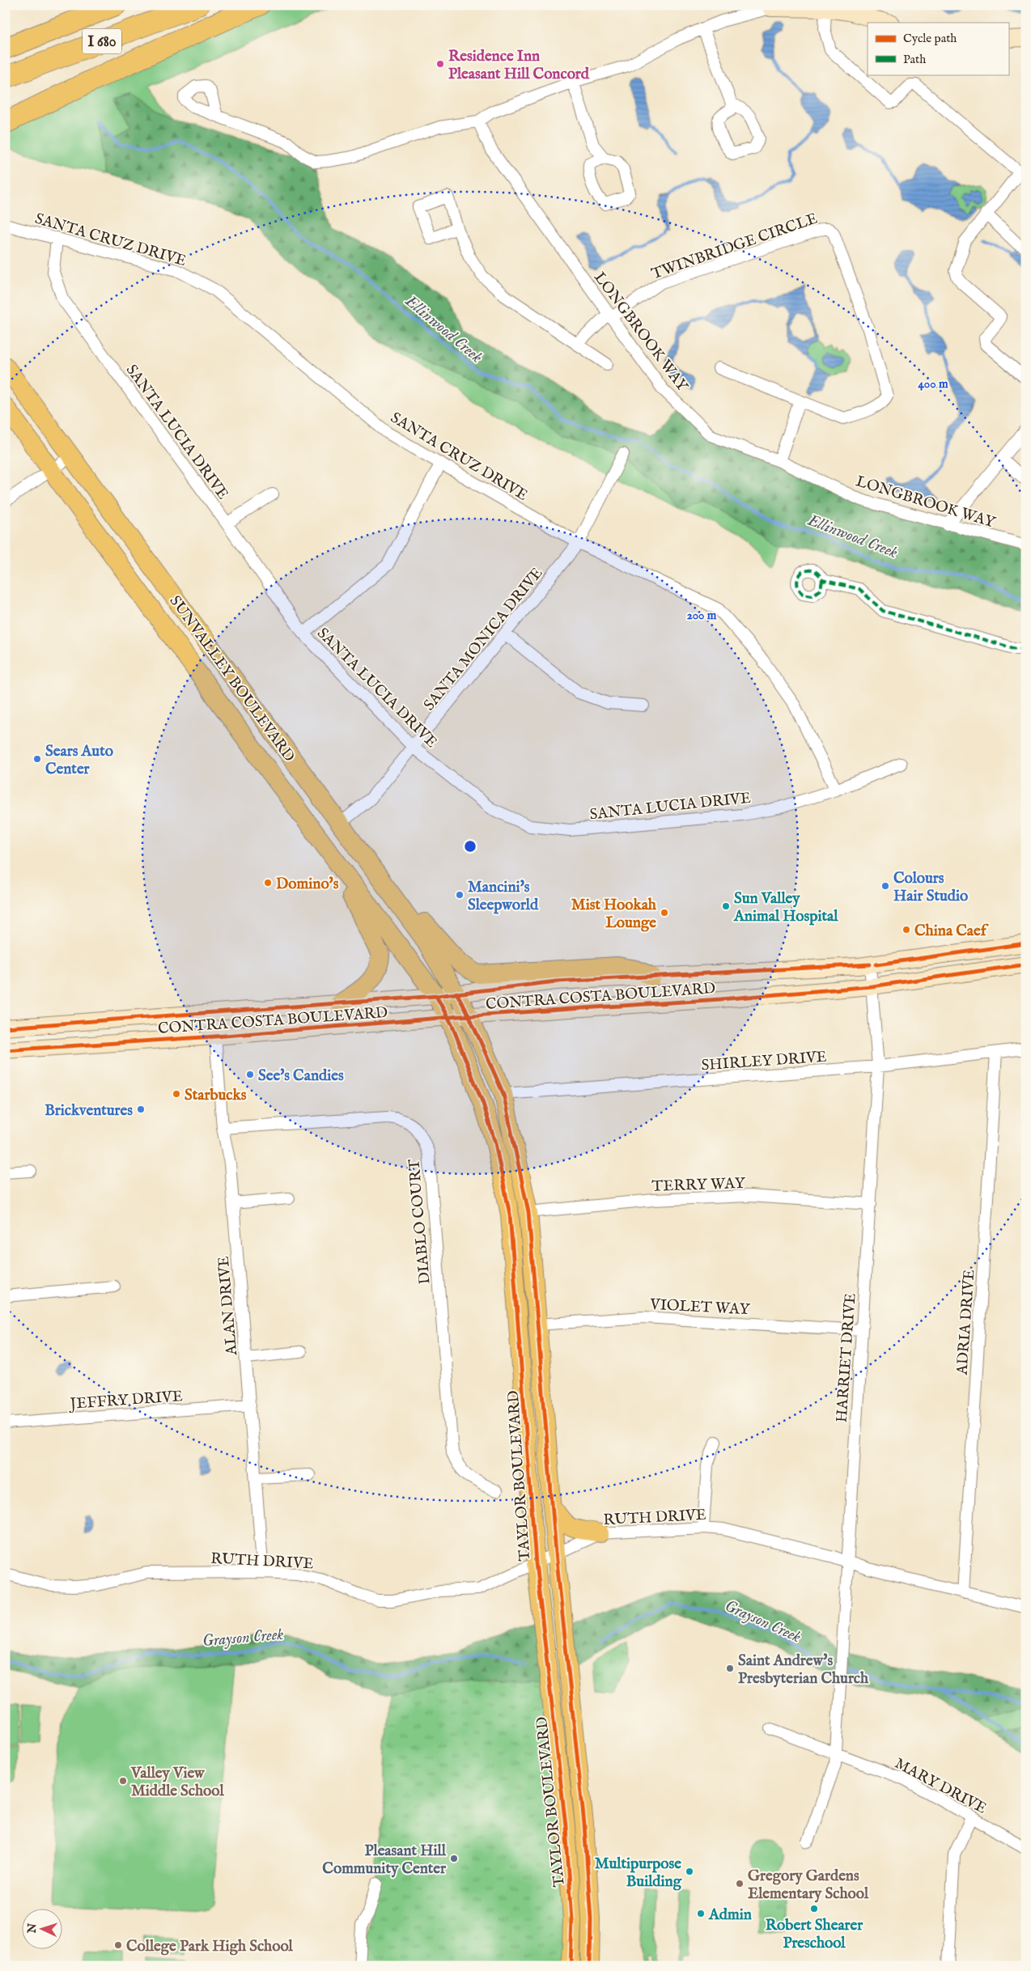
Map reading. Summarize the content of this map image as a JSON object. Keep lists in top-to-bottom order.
{
  "streets": {
    "highway": ["I 680"],
    "main road": ["SUNVALLEY BOULEVARD", "CONTRA COSTA BOULEVARD", "TAYLOR BOULEVARD"],
    "street": [
      "SANTA CRUZ DRIVE",
      "TWINBRIDGE CIRCLE",
      "LONGBROOK WAY",
      "SANTA LUCIA DRIVE",
      "SANTA MONICA DRIVE",
      "SHIRLEY DRIVE",
      "TERRY WAY",
      "DIABLO COURT",
      "ALAN DRIVE",
      "VIOLET WAY",
      "ADRIA DRIVE",
      "HARRIET DRIVE",
      "JEFFRY DRIVE",
      "RUTH DRIVE",
      "MARY DRIVE"
    ]
  },
  "crossings": [
    ["SANTA CRUZ DRIVE", "SANTA LUCIA DRIVE"],
    ["SANTA CRUZ DRIVE", "SANTA MONICA DRIVE"],
    ["TWINBRIDGE CIRCLE", "LONGBROOK WAY"],
    ["SANTA LUCIA DRIVE", "SANTA MONICA DRIVE"],
    ["SANTA MONICA DRIVE", "SUNVALLEY BOULEVARD"],
    ["SUNVALLEY BOULEVARD", "CONTRA COSTA BOULEVARD"],
    ["SUNVALLEY BOULEVARD", "TAYLOR BOULEVARD"],
    ["CONTRA COSTA BOULEVARD", "ALAN DRIVE"],
    ["CONTRA COSTA BOULEVARD", "HARRIET DRIVE"],
    ["CONTRA COSTA BOULEVARD", "TAYLOR BOULEVARD"],
    ["SHIRLEY DRIVE", "ADRIA DRIVE"],
    ["SHIRLEY DRIVE", "HARRIET DRIVE"],
    ["SHIRLEY DRIVE", "TAYLOR BOULEVARD"],
    ["TERRY WAY", "HARRIET DRIVE"],
    ["TERRY WAY", "TAYLOR BOULEVARD"],
    ["DIABLO COURT", "ALAN DRIVE"],
    ["ALAN DRIVE", "JEFFRY DRIVE"],
    ["ALAN DRIVE", "RUTH DRIVE"],
    ["VIOLET WAY", "HARRIET DRIVE"],
    ["VIOLET WAY", "TAYLOR BOULEVARD"],
    ["ADRIA DRIVE", "RUTH DRIVE"],
    ["HARRIET DRIVE", "RUTH DRIVE"],
    ["HARRIET DRIVE", "MARY DRIVE"],
    ["TAYLOR BOULEVARD", "RUTH DRIVE"]
  ],
  "water": ["Ellinwood Creek", "Grayson Creek"],
  "places": [
    "Residence Inn Pleasant Hill Concord",
    "Sears Auto Center",
    "Domino's",
    "Colours Hair Studio",
    "Mancini's Sleepworld",
    "Sun Valley Animal Hospital",
    "Mist Hookah Lounge",
    "China Caef",
    "See's Candies",
    "Starbucks",
    "Brickventures",
    "Saint Andrew's Presbyterian Church",
    "Valley View Middle School",
    "Pleasant Hill Community Center",
    "Multipurpose Building",
    "Gregory Gardens Elementary School",
    "Robert Shearer Preschool",
    "Admin",
    "College Park High School"
  ],
  "legend": ["Cycle path", "Path"],
  "north": "left",
  "rings": ["400 m", "200 m"]
}
